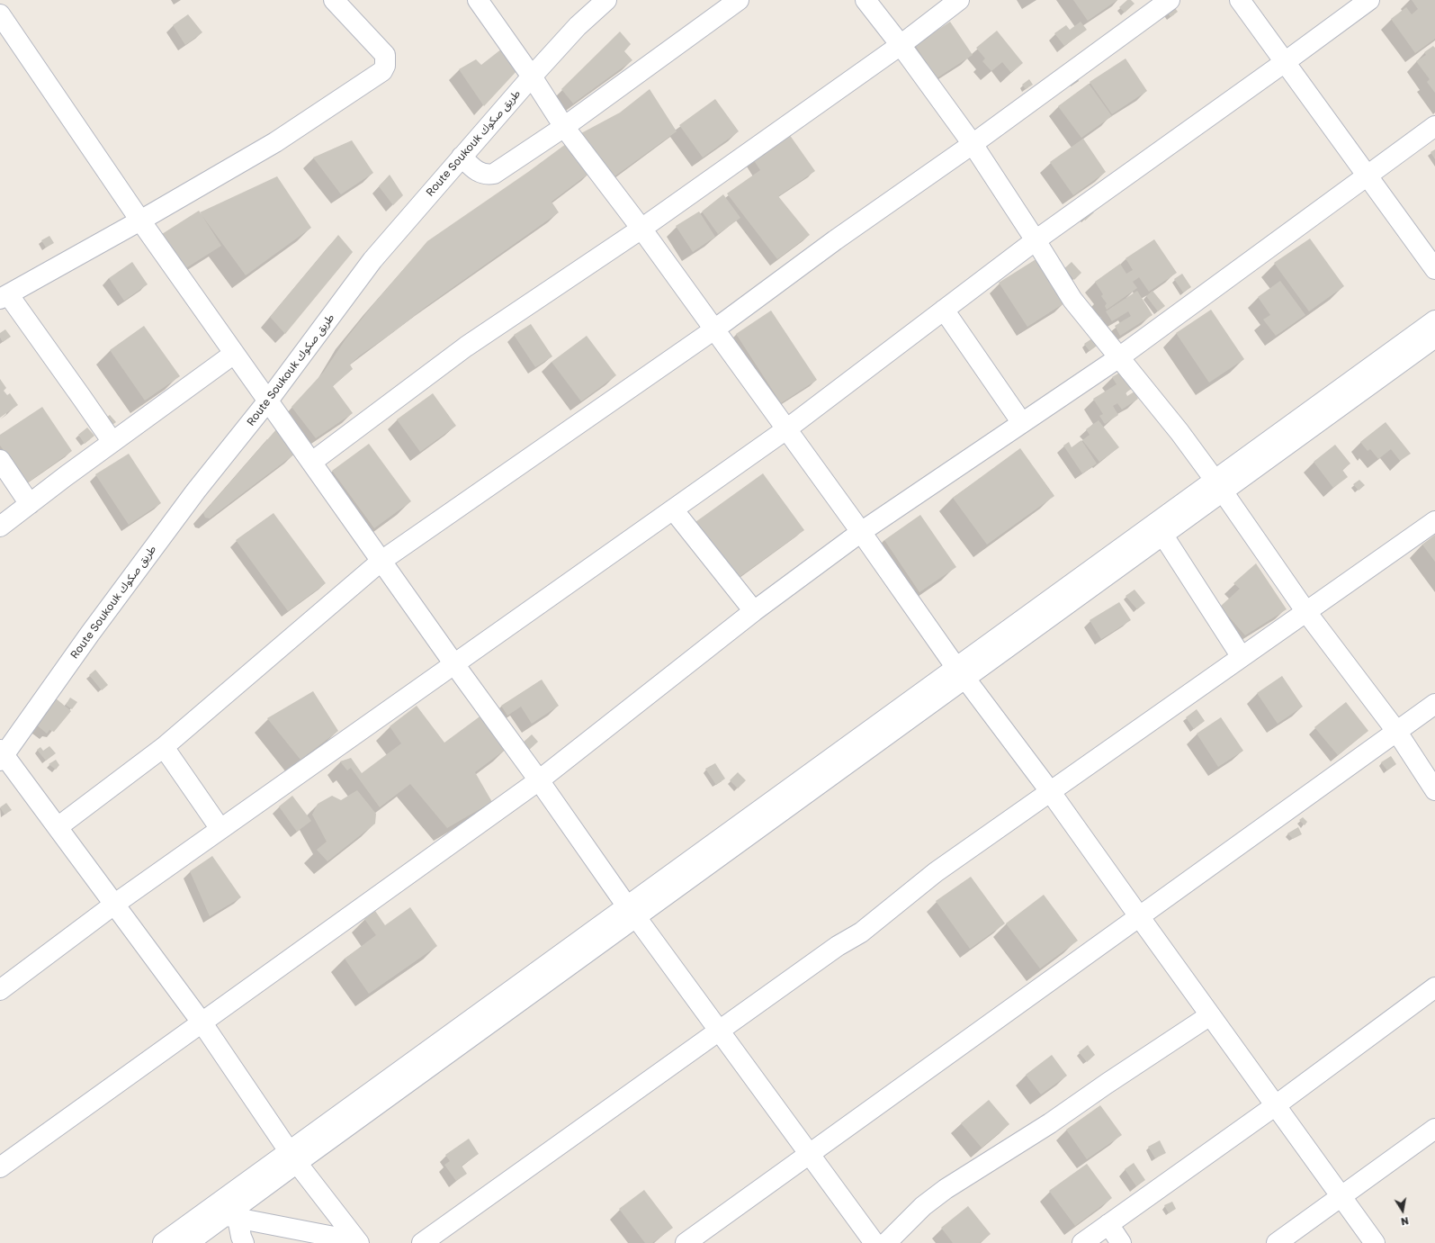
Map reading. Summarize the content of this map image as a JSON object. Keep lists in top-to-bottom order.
{
  "streets": {
    "street": ["Route Soukouk طريق صكوك"]
  },
  "north": "bottom"
}
